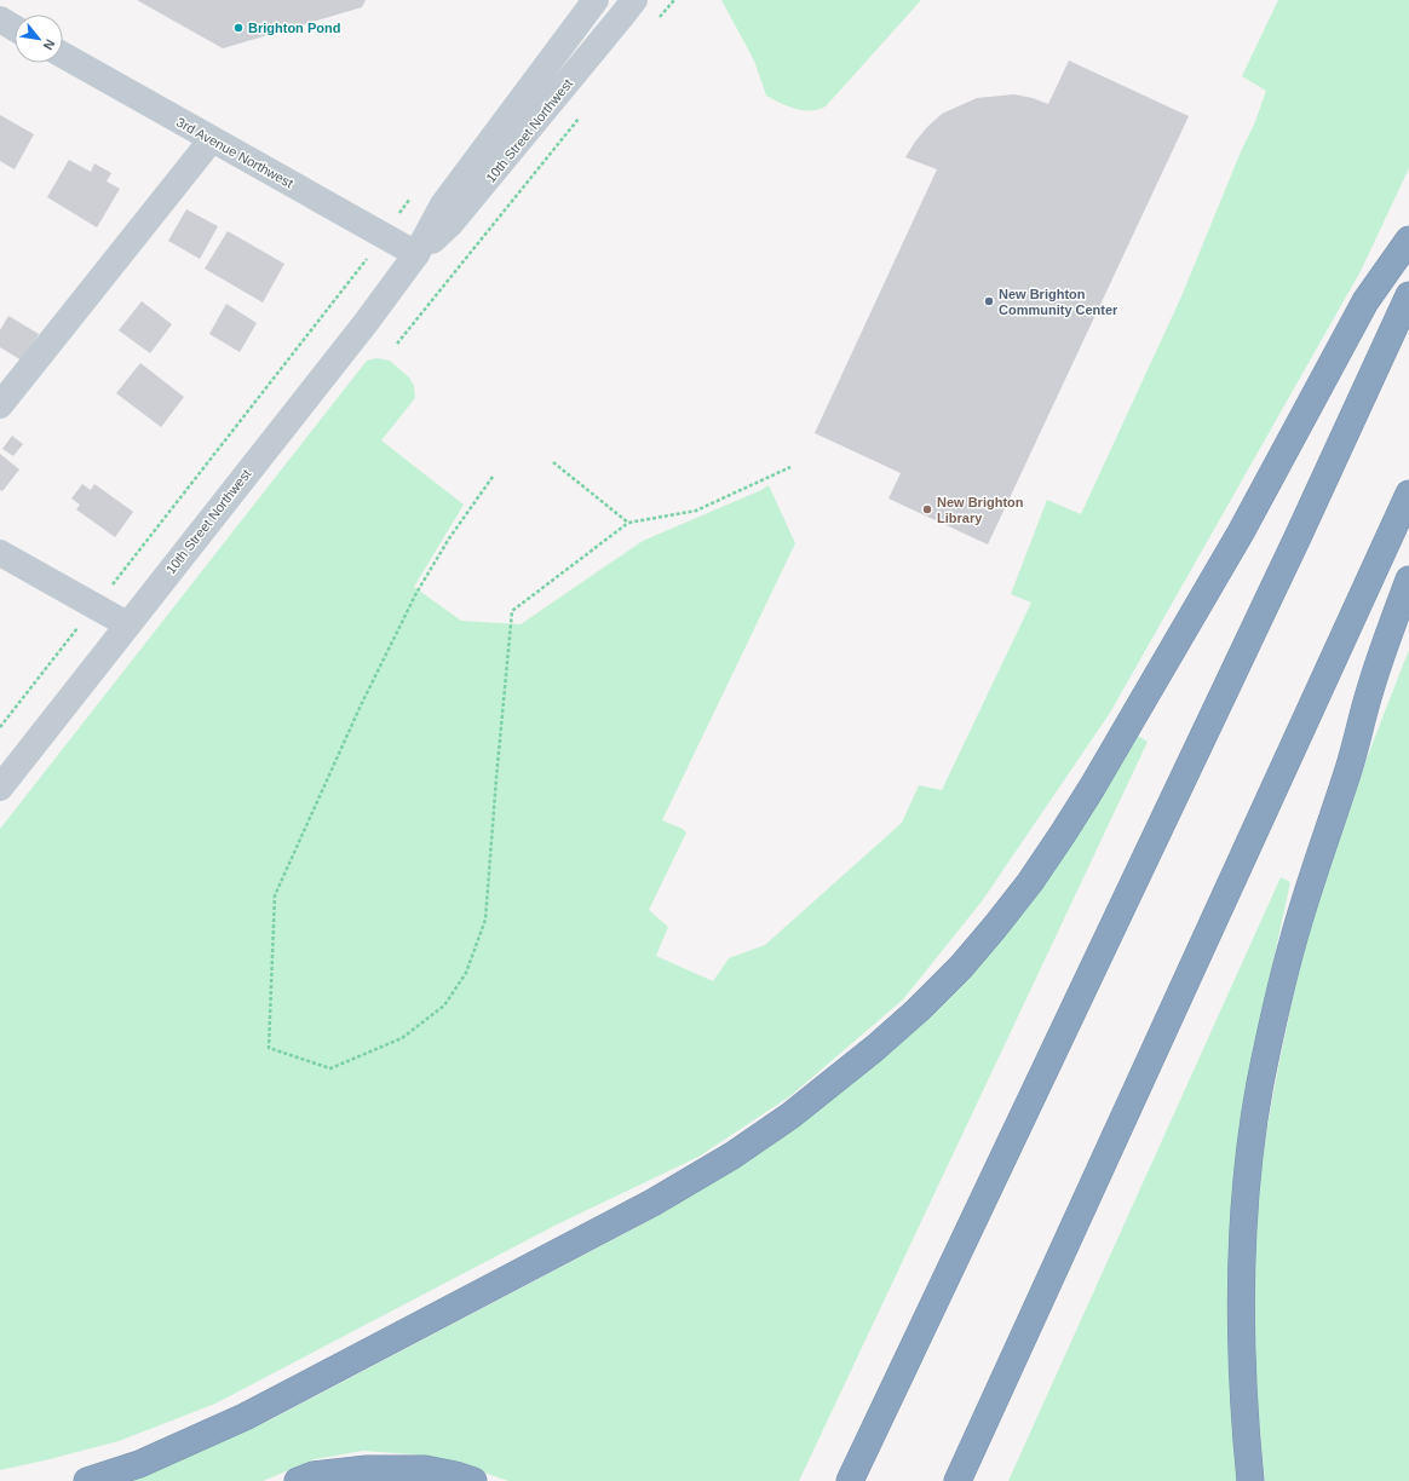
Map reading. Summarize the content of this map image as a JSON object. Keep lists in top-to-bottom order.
{
  "streets": {
    "street": ["10th Street Northwest", "3rd Avenue Northwest"]
  },
  "crossings": [
    ["10th Street Northwest", "3rd Avenue Northwest"]
  ],
  "places": ["Brighton Pond", "New Brighton Community Center", "New Brighton Library"],
  "north": "bottom right"
}
